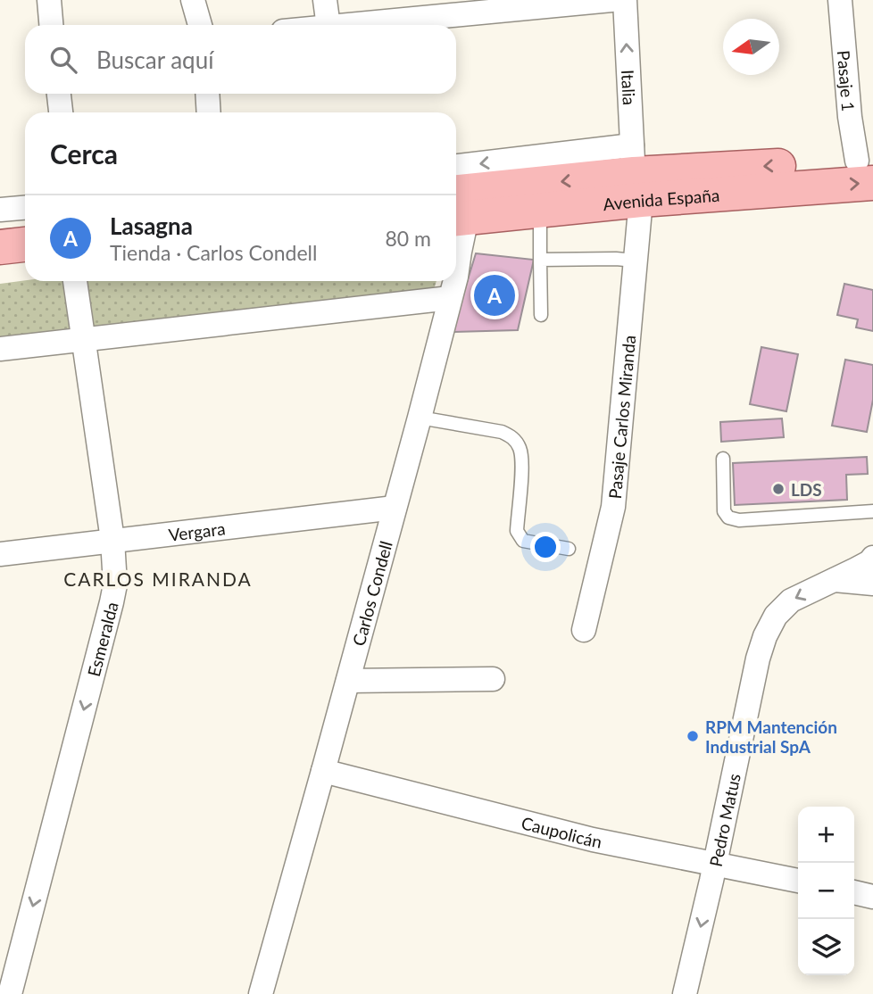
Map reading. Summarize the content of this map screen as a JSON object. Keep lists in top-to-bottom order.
{
  "streets": {
    "main road": ["Avenida España"],
    "street": [
      "Pasaje 1",
      "Italia",
      "Pasaje Carlos Miranda",
      "Vergara",
      "Carlos Condell",
      "Esmeralda",
      "Pedro Matus",
      "Caupolicán"
    ]
  },
  "crossings": [
    ["Pasaje 1", "Avenida España"],
    ["Italia", "Avenida España"],
    ["Italia", "Pasaje Carlos Miranda"],
    ["Avenida España", "Pasaje Carlos Miranda"],
    ["Avenida España", "Carlos Condell"],
    ["Vergara", "Carlos Condell"],
    ["Vergara", "Esmeralda"],
    ["Carlos Condell", "Caupolicán"],
    ["Pedro Matus", "Caupolicán"]
  ],
  "one_way": ["Italia", "Esmeralda", "Pedro Matus"],
  "districts": ["CARLOS MIRANDA"],
  "places": ["LDS", "RPM Mantención Industrial SpA"],
  "north": "left",
  "page": {
    "search": "Buscar aquí",
    "heading": "Cerca",
    "list": [
      {
        "mark": "A",
        "name": "Lasagna",
        "note": "Tienda · Carlos Condell",
        "value": "80 m"
      }
    ],
    "pins": "A",
    "map_buttons": ["+", "−"]
  }
}
